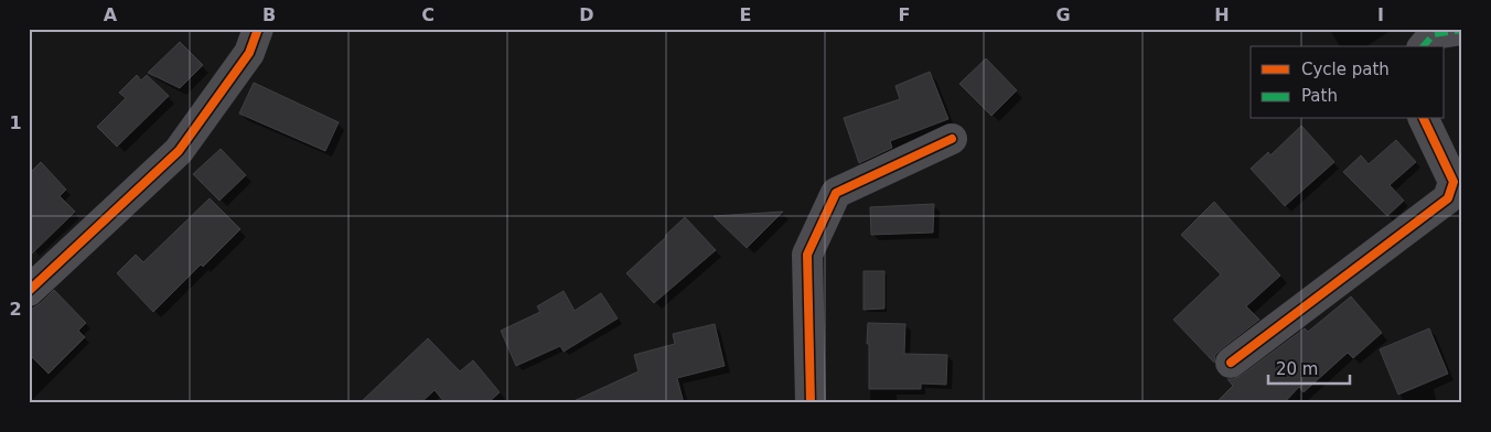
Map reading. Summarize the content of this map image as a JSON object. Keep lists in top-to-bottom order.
{
  "legend": ["Cycle path", "Path"],
  "scale_bar": "20 m",
  "grid": {
    "columns": [
      "A",
      "B",
      "C",
      "D",
      "E",
      "F",
      "G",
      "H",
      "I"
    ],
    "rows": ["1", "2"]
  }
}
